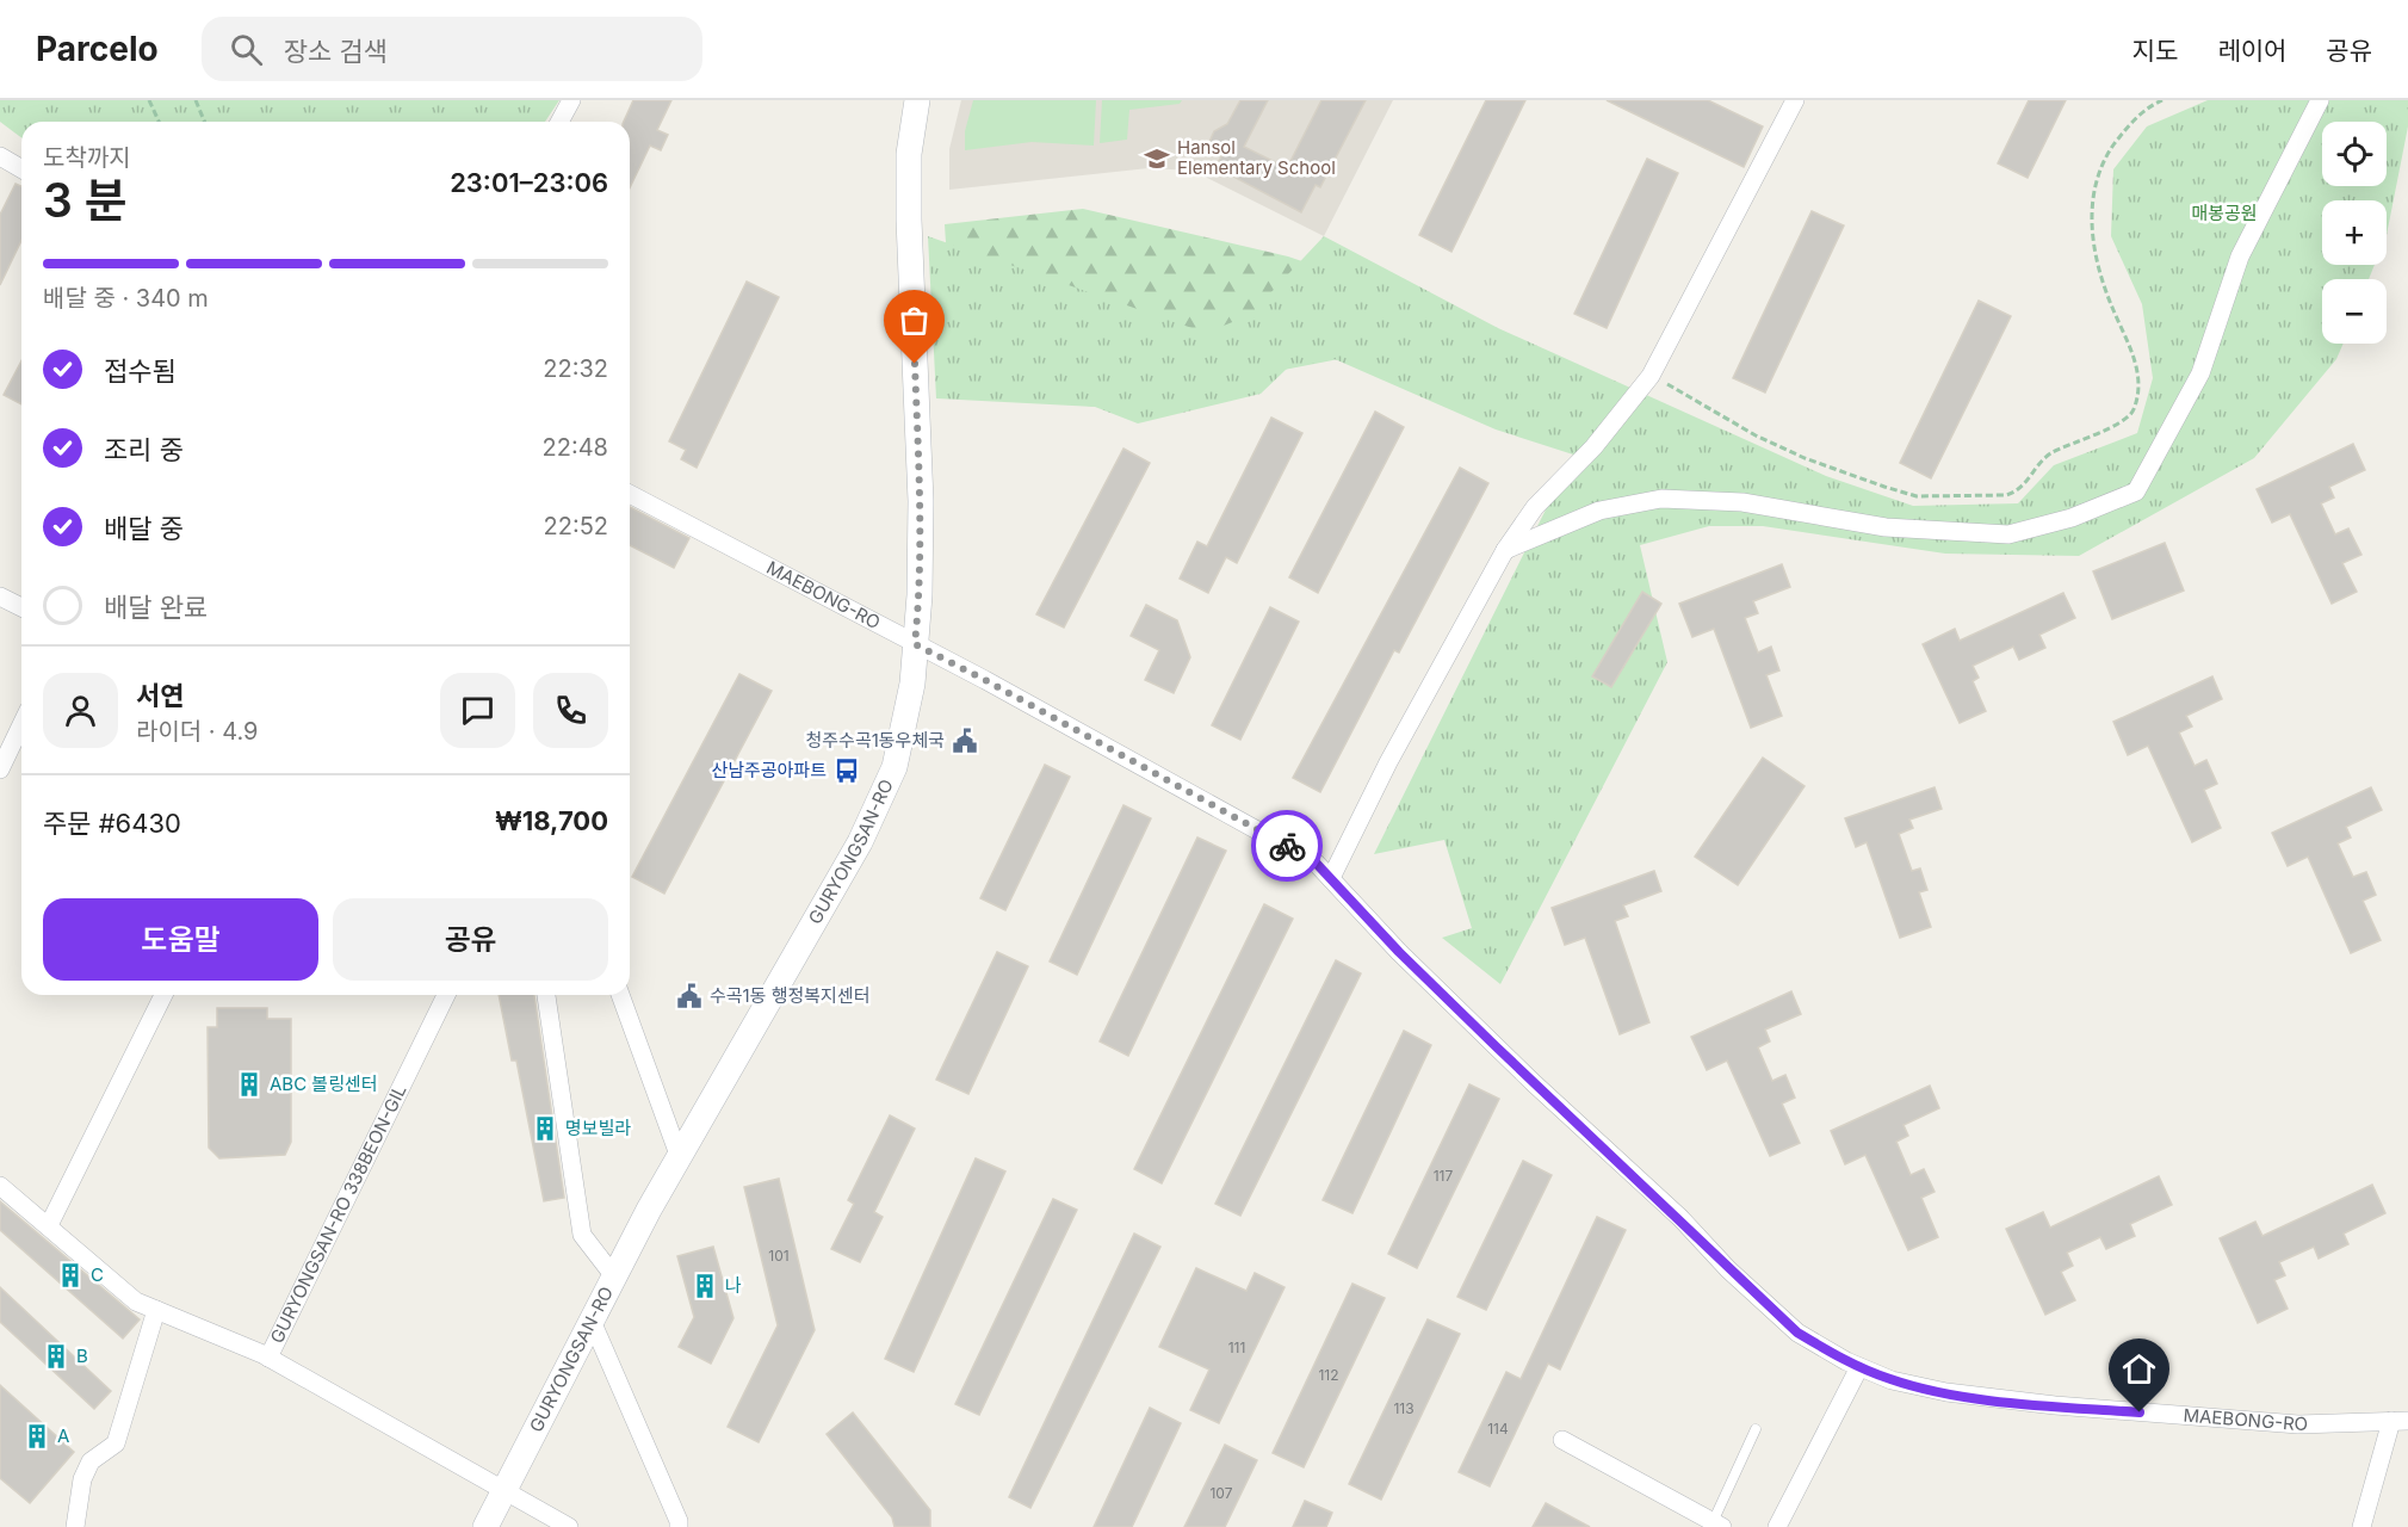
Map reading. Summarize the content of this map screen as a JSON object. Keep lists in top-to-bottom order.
{
  "streets": {
    "street": ["MAEBONG-RO", "GURYONGSAN-RO", "GURYONGSAN-RO 338BEON-GIL"]
  },
  "crossings": [
    ["MAEBONG-RO", "GURYONGSAN-RO"],
    ["GURYONGSAN-RO", "GURYONGSAN-RO 338BEON-GIL"]
  ],
  "parks": ["매봉공원"],
  "places": {
    "school or university": ["Hansol Elementary School"],
    "public building": ["청주수곡1동우체국", "수곡1동 행정복지센터"],
    "bus stop": ["산남주공아파트"],
    "building": [
      "ABC 볼링센터",
      "명보빌라",
      "C",
      "나",
      "B",
      "A"
    ]
  },
  "house_numbers": [
    "117",
    "101",
    "111",
    "112",
    "113",
    "114",
    "107"
  ],
  "page": {
    "header": "Parcelo",
    "search": "장소 검색",
    "nav": ["지도", "레이어", "공유"],
    "map_buttons": ["+", "−"],
    "heading": ["3 분", "도착까지", "23:01–23:06"],
    "panel": [
      "서연",
      "라이더 · 4.9",
      "주문 #6430",
      "₩18,700"
    ],
    "bar": "배달 중 · 340 m",
    "list": [
      ["접수됨", "22:32"],
      ["조리 중", "22:48"],
      ["배달 중", "22:52"],
      "배달 완료"
    ],
    "buttons": ["도움말", "공유"]
  }
}
